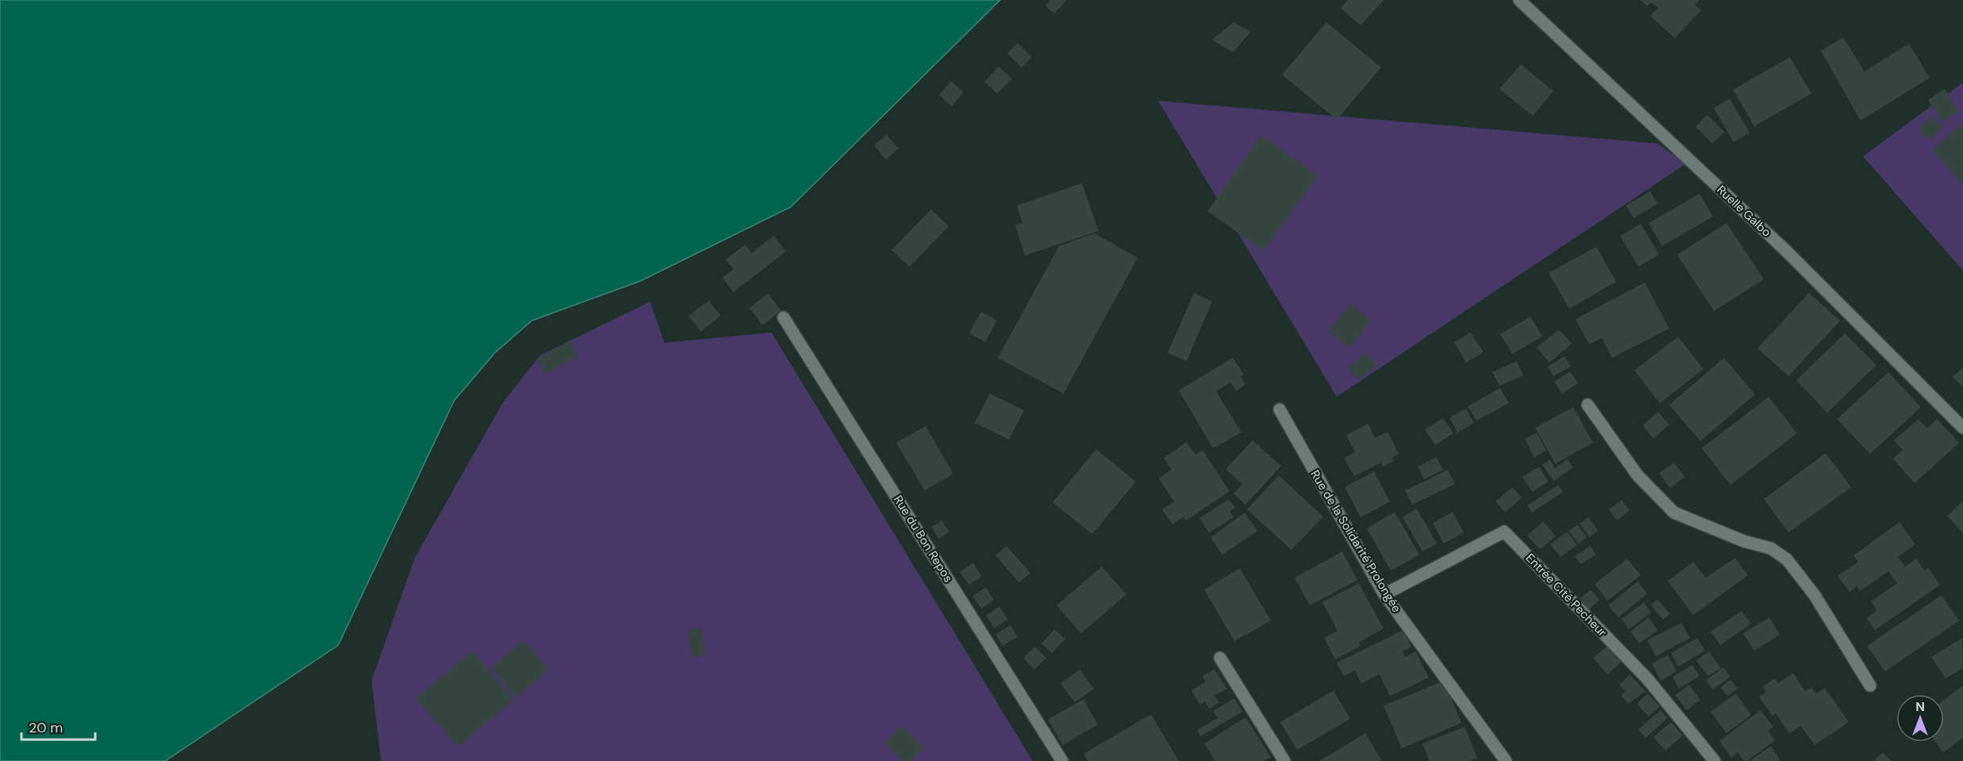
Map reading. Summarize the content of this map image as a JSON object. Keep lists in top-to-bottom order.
{
  "streets": {
    "street": [
      "Ruelle Galbo",
      "Rue du Bon Repos",
      "Rue de la Solidarité Prolongée",
      "Entrée Cité Pecheur"
    ]
  },
  "crossings": [
    ["Rue de la Solidarité Prolongée", "Entrée Cité Pecheur"]
  ],
  "scale_bar": "20 m",
  "north": "top"
}
